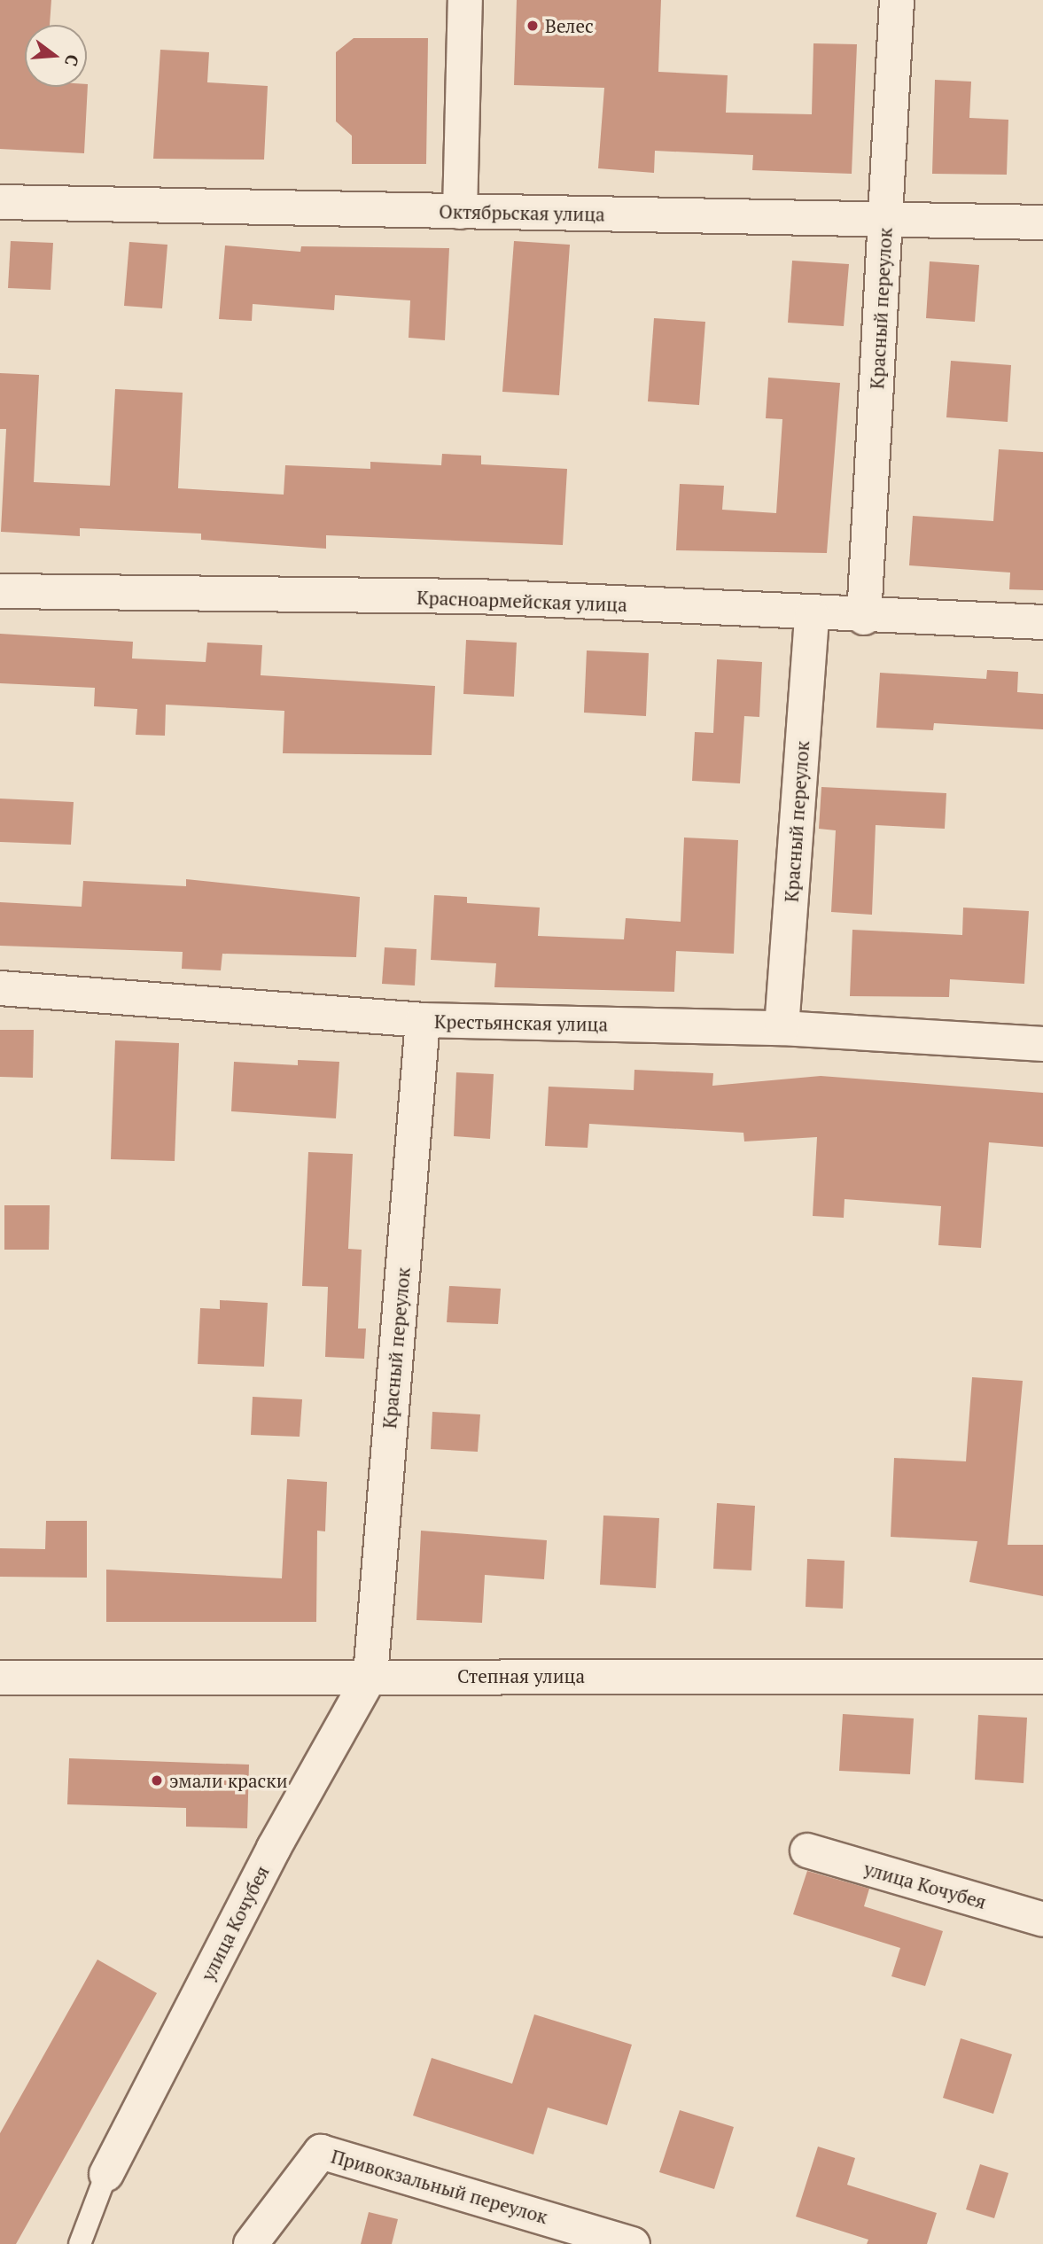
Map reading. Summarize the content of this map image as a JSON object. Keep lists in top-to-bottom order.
{
  "streets": {
    "street": [
      "Октябрьская улица",
      "Красный переулок",
      "Красноармейская улица",
      "Крестьянская улица",
      "Степная улица",
      "улица Кочубея",
      "Привокзальный переулок"
    ]
  },
  "crossings": [
    ["Октябрьская улица", "Красный переулок"],
    ["Красный переулок", "Красноармейская улица"],
    ["Красный переулок", "Крестьянская улица"],
    ["Красный переулок", "Степная улица"],
    ["Красный переулок", "улица Кочубея"],
    ["Степная улица", "улица Кочубея"]
  ],
  "places": ["Велес", "эмали краски"],
  "north": "right"
}
